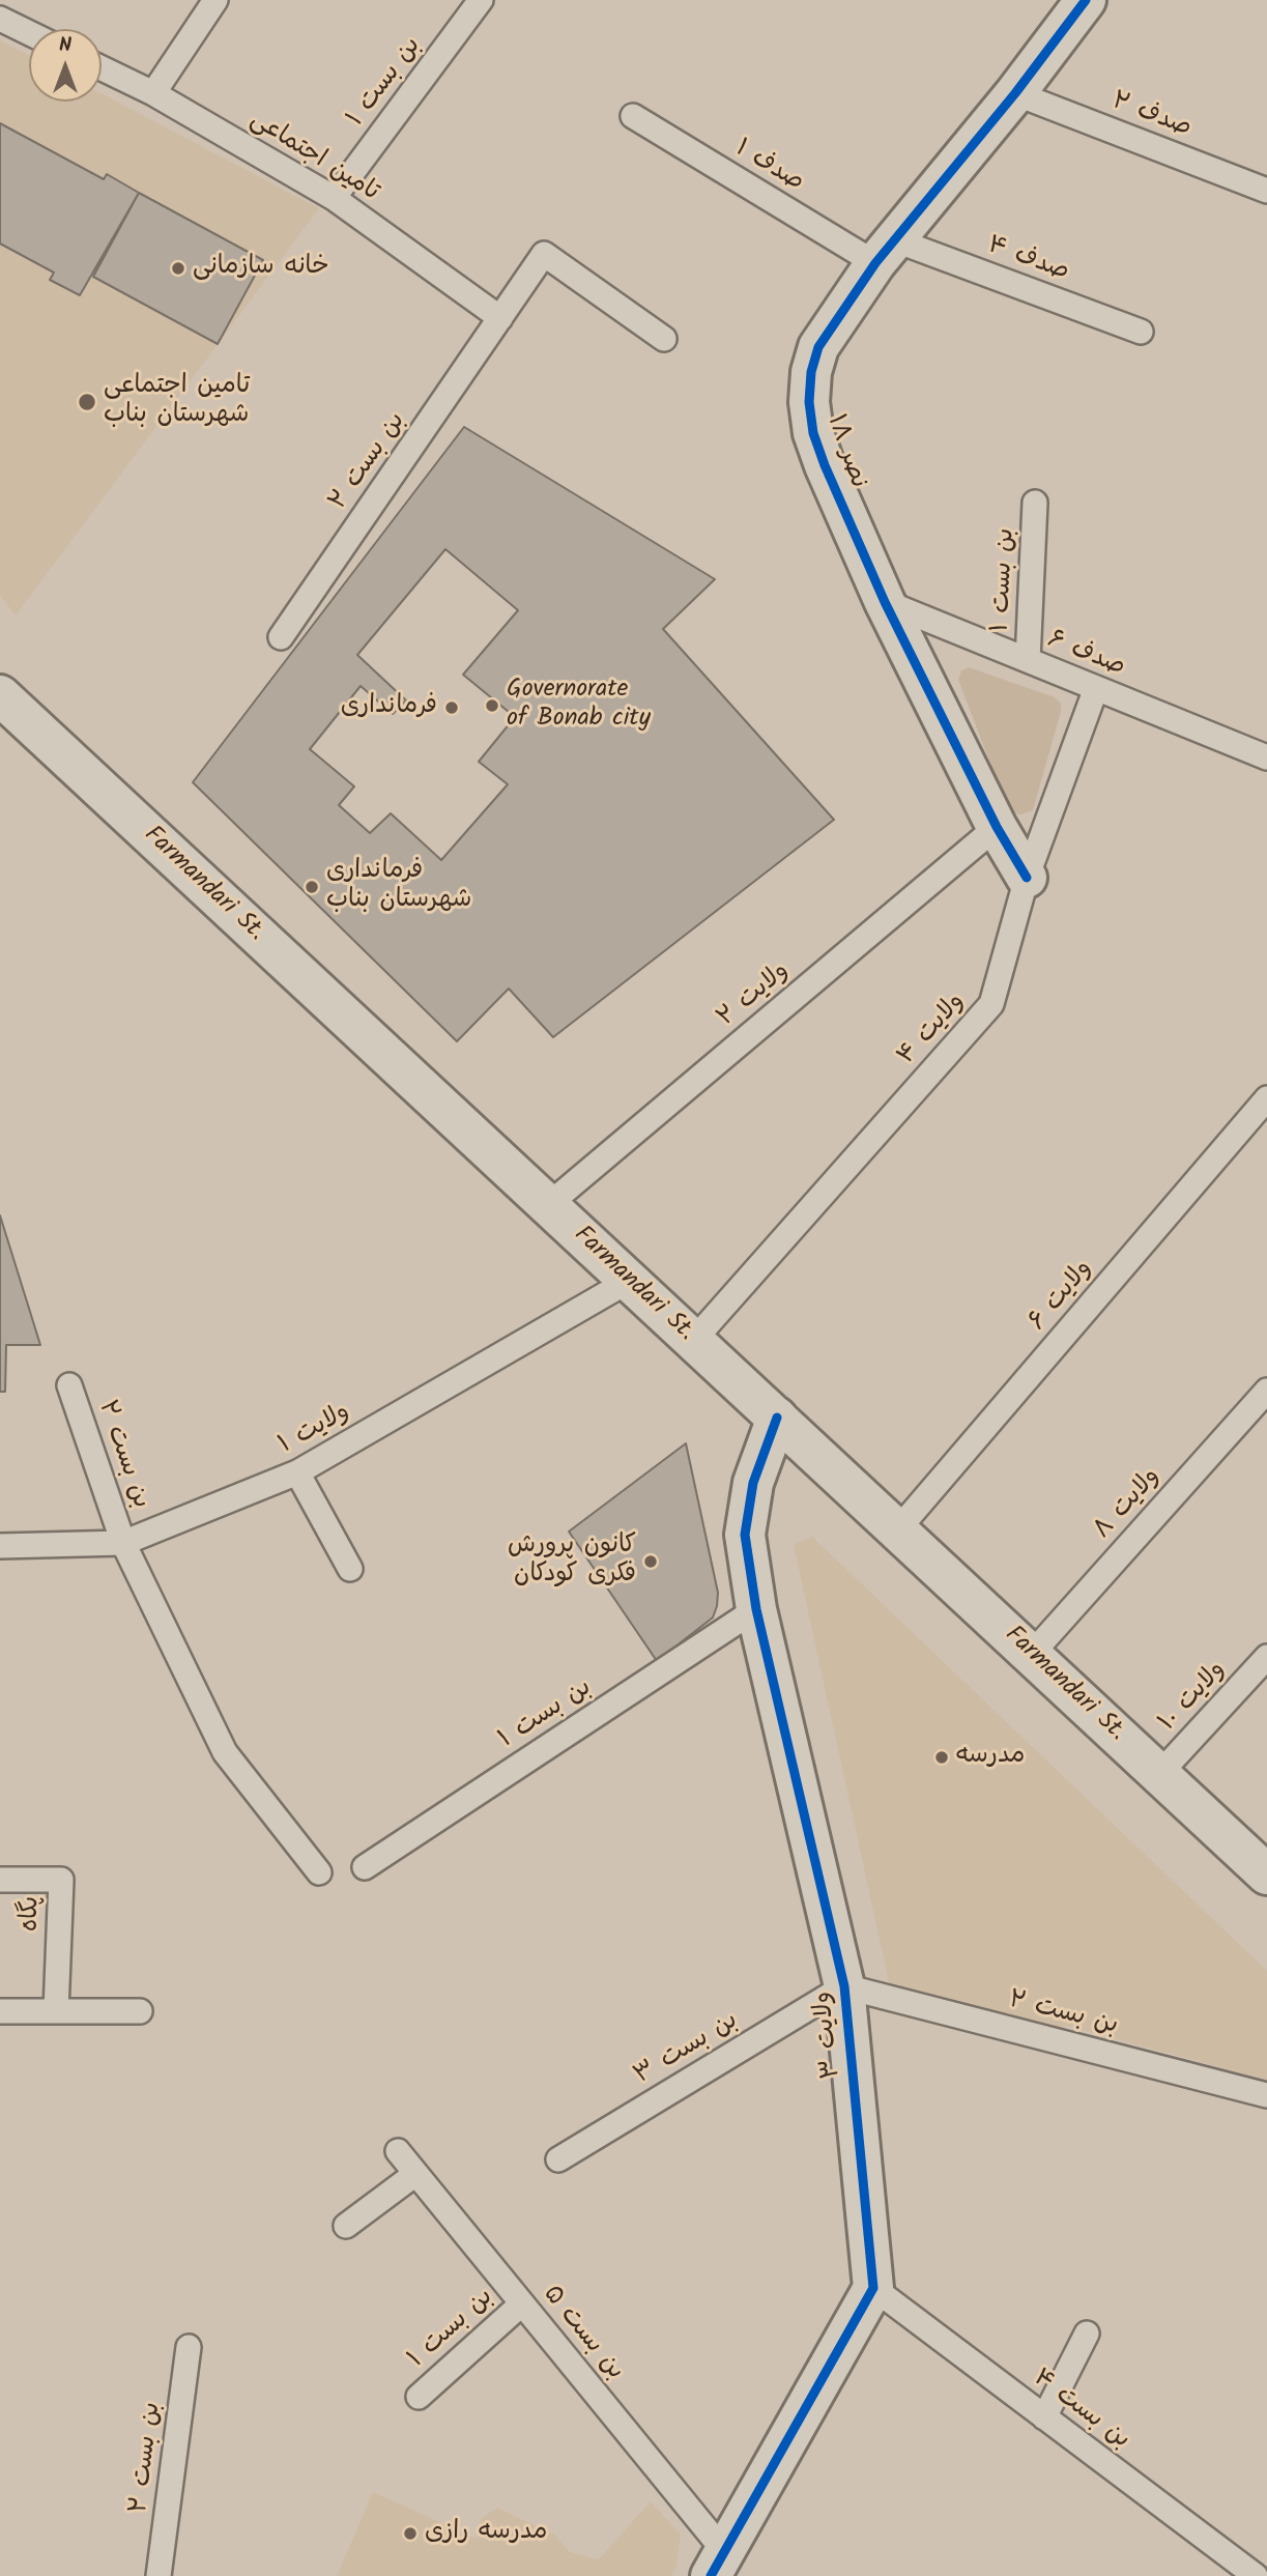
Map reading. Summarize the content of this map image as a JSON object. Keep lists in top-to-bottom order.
{
  "streets": {
    "street": ["نصر ۱۸", "Farmandari St.", "ولایت ۳"],
    "lane": [
      "بن بست ۱",
      "صدف ۲",
      "تامین اجتماعی",
      "صدف ۱",
      "صدف ۴",
      "بن بست ۲",
      "صدف ۶",
      "ولایت ۲",
      "ولایت ۴",
      "ولایت ۶",
      "ولایت ۱",
      "ولایت ۸",
      "ولایت ۱۰",
      "پگاه",
      "بن بست ۳",
      "بن بست ۵",
      "بن بست ۴"
    ]
  },
  "crossings": [
    ["بن بست ۱", "تامین اجتماعی"],
    ["بن بست ۱", "صدف ۶"],
    ["بن بست ۱", "ولایت ۳"],
    ["بن بست ۱", "بن بست ۵"],
    ["صدف ۲", "نصر ۱۸"],
    ["تامین اجتماعی", "بن بست ۲"],
    ["صدف ۱", "صدف ۴"],
    ["صدف ۱", "نصر ۱۸"],
    ["صدف ۴", "نصر ۱۸"],
    ["نصر ۱۸", "صدف ۶"],
    ["نصر ۱۸", "ولایت ۲"],
    ["نصر ۱۸", "ولایت ۴"],
    ["بن بست ۲", "ولایت ۱"],
    ["بن بست ۲", "ولایت ۳"],
    ["بن بست ۲", "بن بست ۳"],
    ["صدف ۶", "ولایت ۴"],
    ["Farmandari St.", "ولایت ۲"],
    ["Farmandari St.", "ولایت ۴"],
    ["Farmandari St.", "ولایت ۶"],
    ["Farmandari St.", "ولایت ۱"],
    ["Farmandari St.", "ولایت ۸"],
    ["Farmandari St.", "ولایت ۱۰"],
    ["Farmandari St.", "ولایت ۳"],
    ["ولایت ۳", "بن بست ۳"],
    ["ولایت ۳", "بن بست ۴"]
  ],
  "places": [
    "خانه سازمانی",
    "تامین اجتماعی شهرستان بناب",
    "Governorate of Bonab city",
    "فرمانداری",
    "فرمانداری شهرستان بناب",
    "کانون پرورش فکری کودکان",
    "مدرسه",
    "مدرسه رازی"
  ],
  "north": "top"
}
